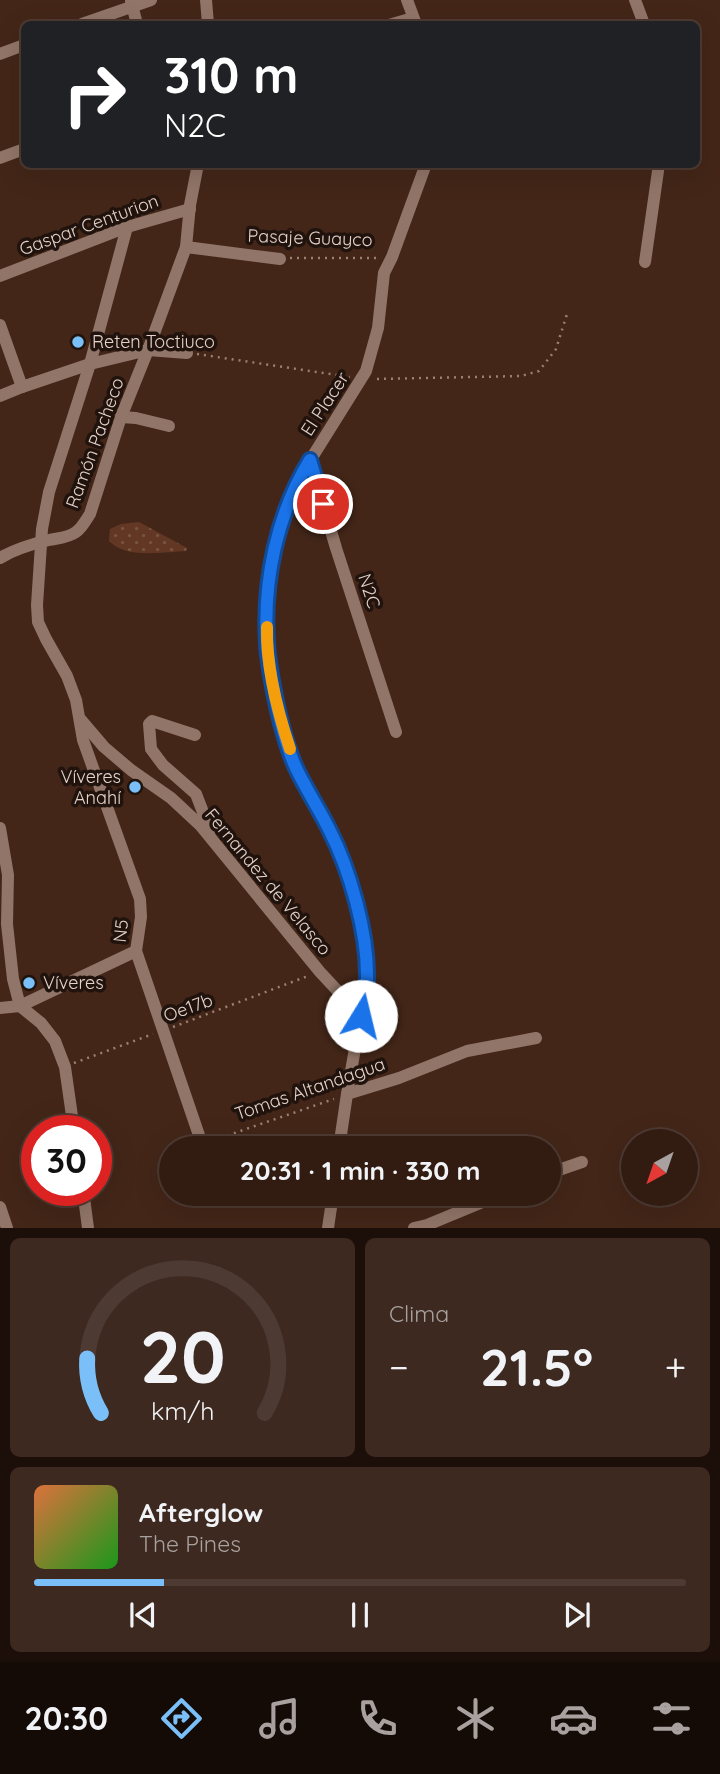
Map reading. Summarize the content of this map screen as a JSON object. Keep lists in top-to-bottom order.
{
  "streets": {
    "street": [
      "Gaspar Centurion",
      "Pasaje Guayco",
      "El Placer",
      "Ramón Pacheco",
      "N2C",
      "Fernandez de Velasco",
      "N5",
      "Tomas Altandagua"
    ],
    "path": ["Oe17b"]
  },
  "crossings": [
    ["Gaspar Centurion", "Ramón Pacheco"],
    ["Gaspar Centurion", "N5"],
    ["Pasaje Guayco", "El Placer"],
    ["Pasaje Guayco", "Ramón Pacheco"],
    ["El Placer", "N2C"],
    ["El Placer", "Fernandez de Velasco"],
    ["El Placer", "Tomas Altandagua"],
    ["Ramón Pacheco", "N5"],
    ["Fernandez de Velasco", "N5"],
    ["Fernandez de Velasco", "Oe17b"],
    ["N5", "Oe17b"]
  ],
  "places": ["Reten Toctiuco", "Víveres Anahí", "Víveres"],
  "north": "bottom left",
  "page": {
    "turn": ["310 m", "N2C"],
    "limit": "30",
    "trip": "20:31 · 1 min · 330 m",
    "tile": "Clima",
    "heat": ["−", "21.5°", "+"],
    "song": ["Afterglow", "The Pines"],
    "tabs": "20:30",
    "gauge": ["20", "km/h"]
  }
}
